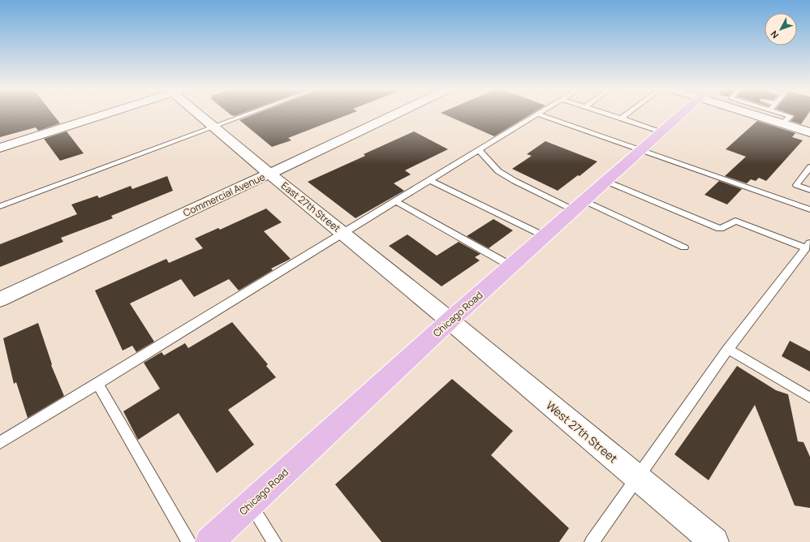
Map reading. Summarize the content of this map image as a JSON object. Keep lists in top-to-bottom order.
{
  "streets": {
    "main road": ["Chicago Road"],
    "street": ["Commercial Avenue", "East 27th Street", "West 27th Street"]
  },
  "crossings": [
    ["Commercial Avenue", "East 27th Street"],
    ["East 27th Street", "Chicago Road"],
    ["East 27th Street", "West 27th Street"],
    ["Chicago Road", "West 27th Street"]
  ],
  "north": "bottom left"
}
